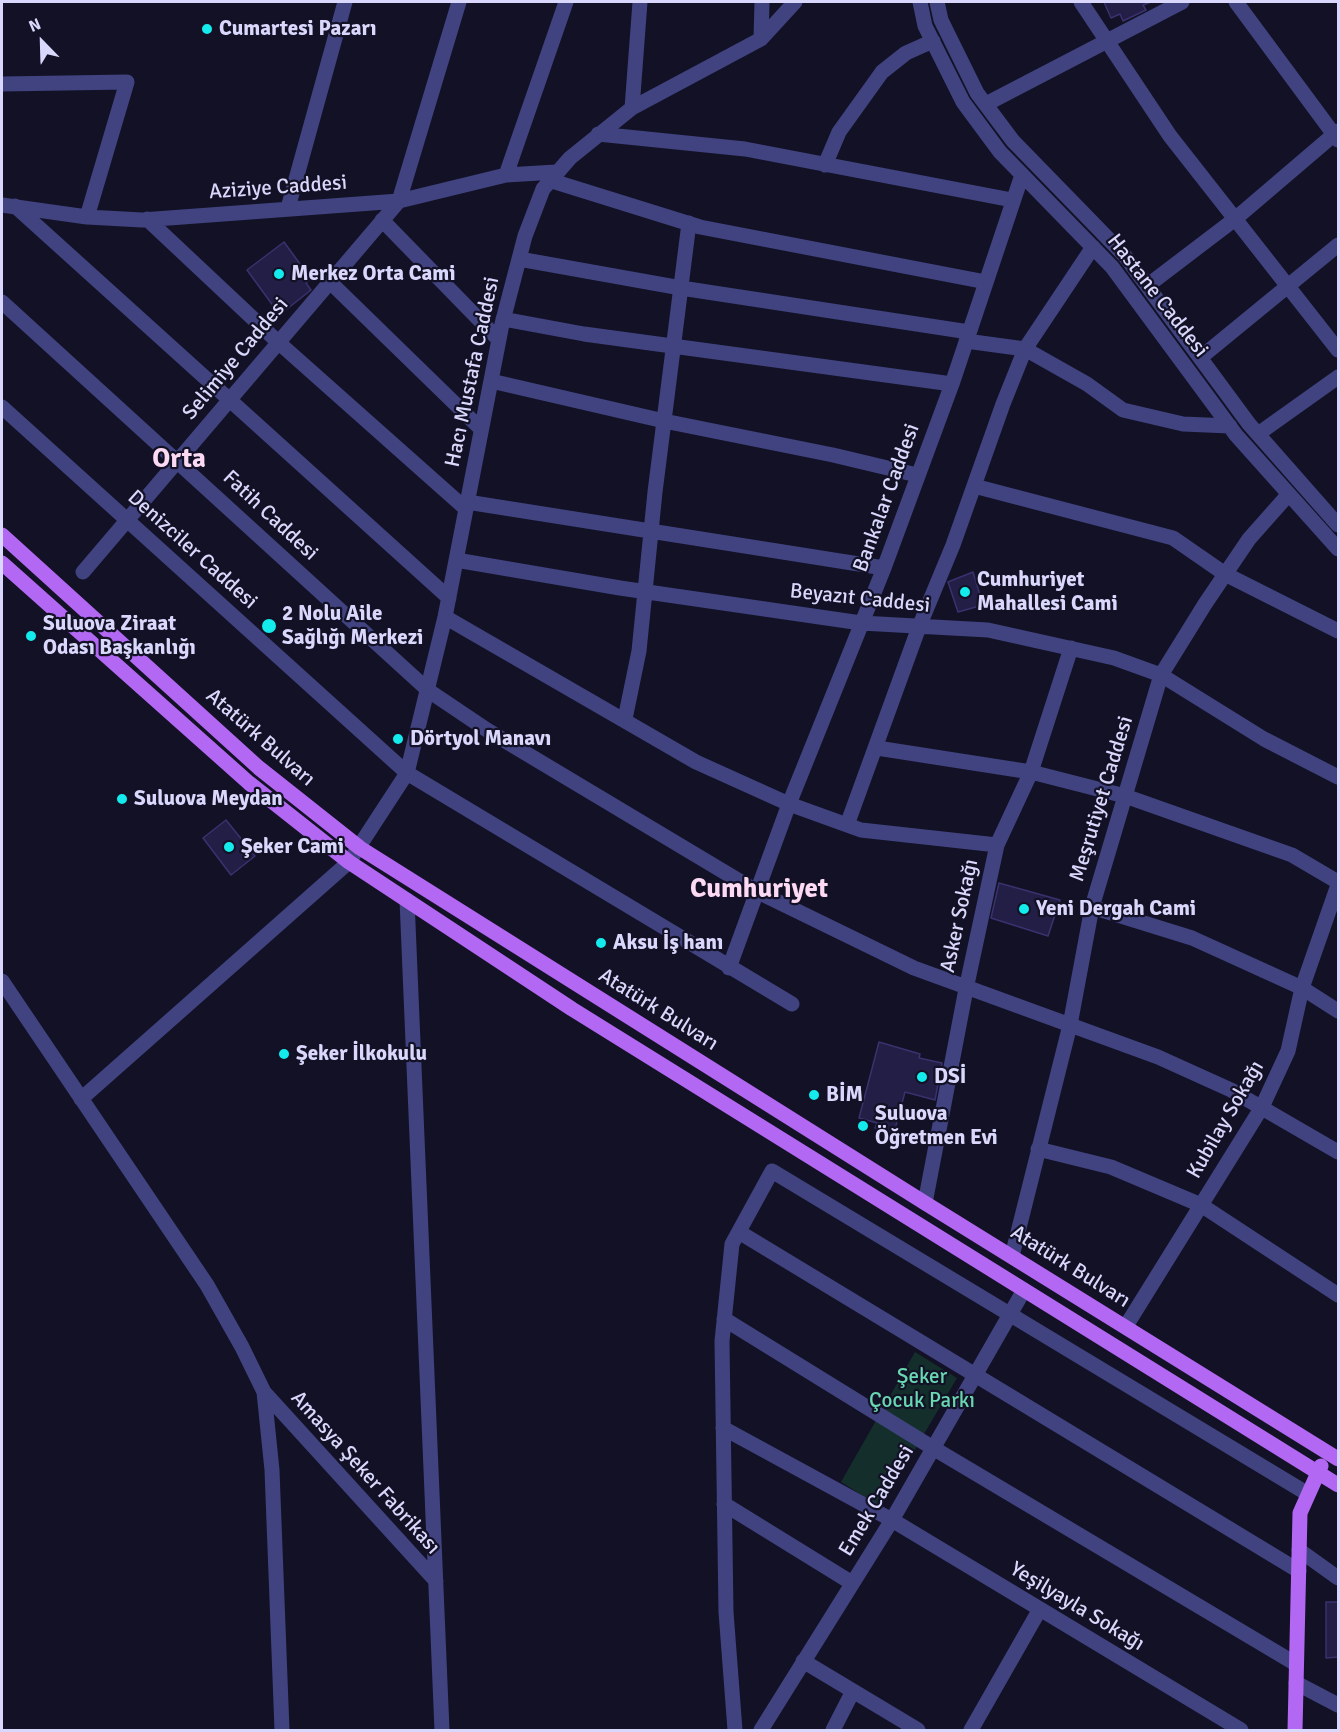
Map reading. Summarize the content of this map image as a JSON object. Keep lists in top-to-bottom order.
{
  "streets": {
    "main road": ["Atatürk Bulvarı"],
    "street": [
      "Aziziye Caddesi",
      "Hastane Caddesi",
      "Selimiye Caddesi",
      "Hacı Mustafa Caddesi",
      "Bankalar Caddesi",
      "Fatih Caddesi",
      "Denizciler Caddesi",
      "Beyazıt Caddesi",
      "Meşrutiyet Caddesi",
      "Asker Sokağı",
      "Kubilay Sokağı",
      "Amasya Şeker Fabrikası",
      "Emek Caddesi",
      "Yeşilyayla Sokağı"
    ]
  },
  "crossings": [
    ["Aziziye Caddesi", "Selimiye Caddesi"],
    ["Aziziye Caddesi", "Hacı Mustafa Caddesi"],
    ["Hastane Caddesi", "Bankalar Caddesi"],
    ["Hastane Caddesi", "Meşrutiyet Caddesi"],
    ["Selimiye Caddesi", "Fatih Caddesi"],
    ["Selimiye Caddesi", "Denizciler Caddesi"],
    ["Hacı Mustafa Caddesi", "Fatih Caddesi"],
    ["Hacı Mustafa Caddesi", "Denizciler Caddesi"],
    ["Hacı Mustafa Caddesi", "Beyazıt Caddesi"],
    ["Hacı Mustafa Caddesi", "Atatürk Bulvarı"],
    ["Bankalar Caddesi", "Fatih Caddesi"],
    ["Bankalar Caddesi", "Denizciler Caddesi"],
    ["Bankalar Caddesi", "Beyazıt Caddesi"],
    ["Fatih Caddesi", "Meşrutiyet Caddesi"],
    ["Fatih Caddesi", "Asker Sokağı"],
    ["Fatih Caddesi", "Kubilay Sokağı"],
    ["Beyazıt Caddesi", "Meşrutiyet Caddesi"],
    ["Beyazıt Caddesi", "Asker Sokağı"],
    ["Atatürk Bulvarı", "Meşrutiyet Caddesi"],
    ["Atatürk Bulvarı", "Asker Sokağı"],
    ["Atatürk Bulvarı", "Kubilay Sokağı"],
    ["Atatürk Bulvarı", "Emek Caddesi"],
    ["Emek Caddesi", "Yeşilyayla Sokağı"]
  ],
  "districts": ["Orta", "Cumhuriyet"],
  "parks": ["Şeker Çocuk Parkı"],
  "places": [
    "Cumartesi Pazarı",
    "Merkez Orta Cami",
    "Cumhuriyet Mahallesi Cami",
    "2 Nolu Aile Sağlığı Merkezi",
    "Suluova Ziraat Odası Başkanlığı",
    "Dörtyol Manavı",
    "Suluova Meydan",
    "Şeker Cami",
    "Yeni Dergah Cami",
    "Aksu İş hanı",
    "Şeker İlkokulu",
    "DSİ",
    "BİM",
    "Suluova Öğretmen Evi"
  ],
  "north": "top left"
}
